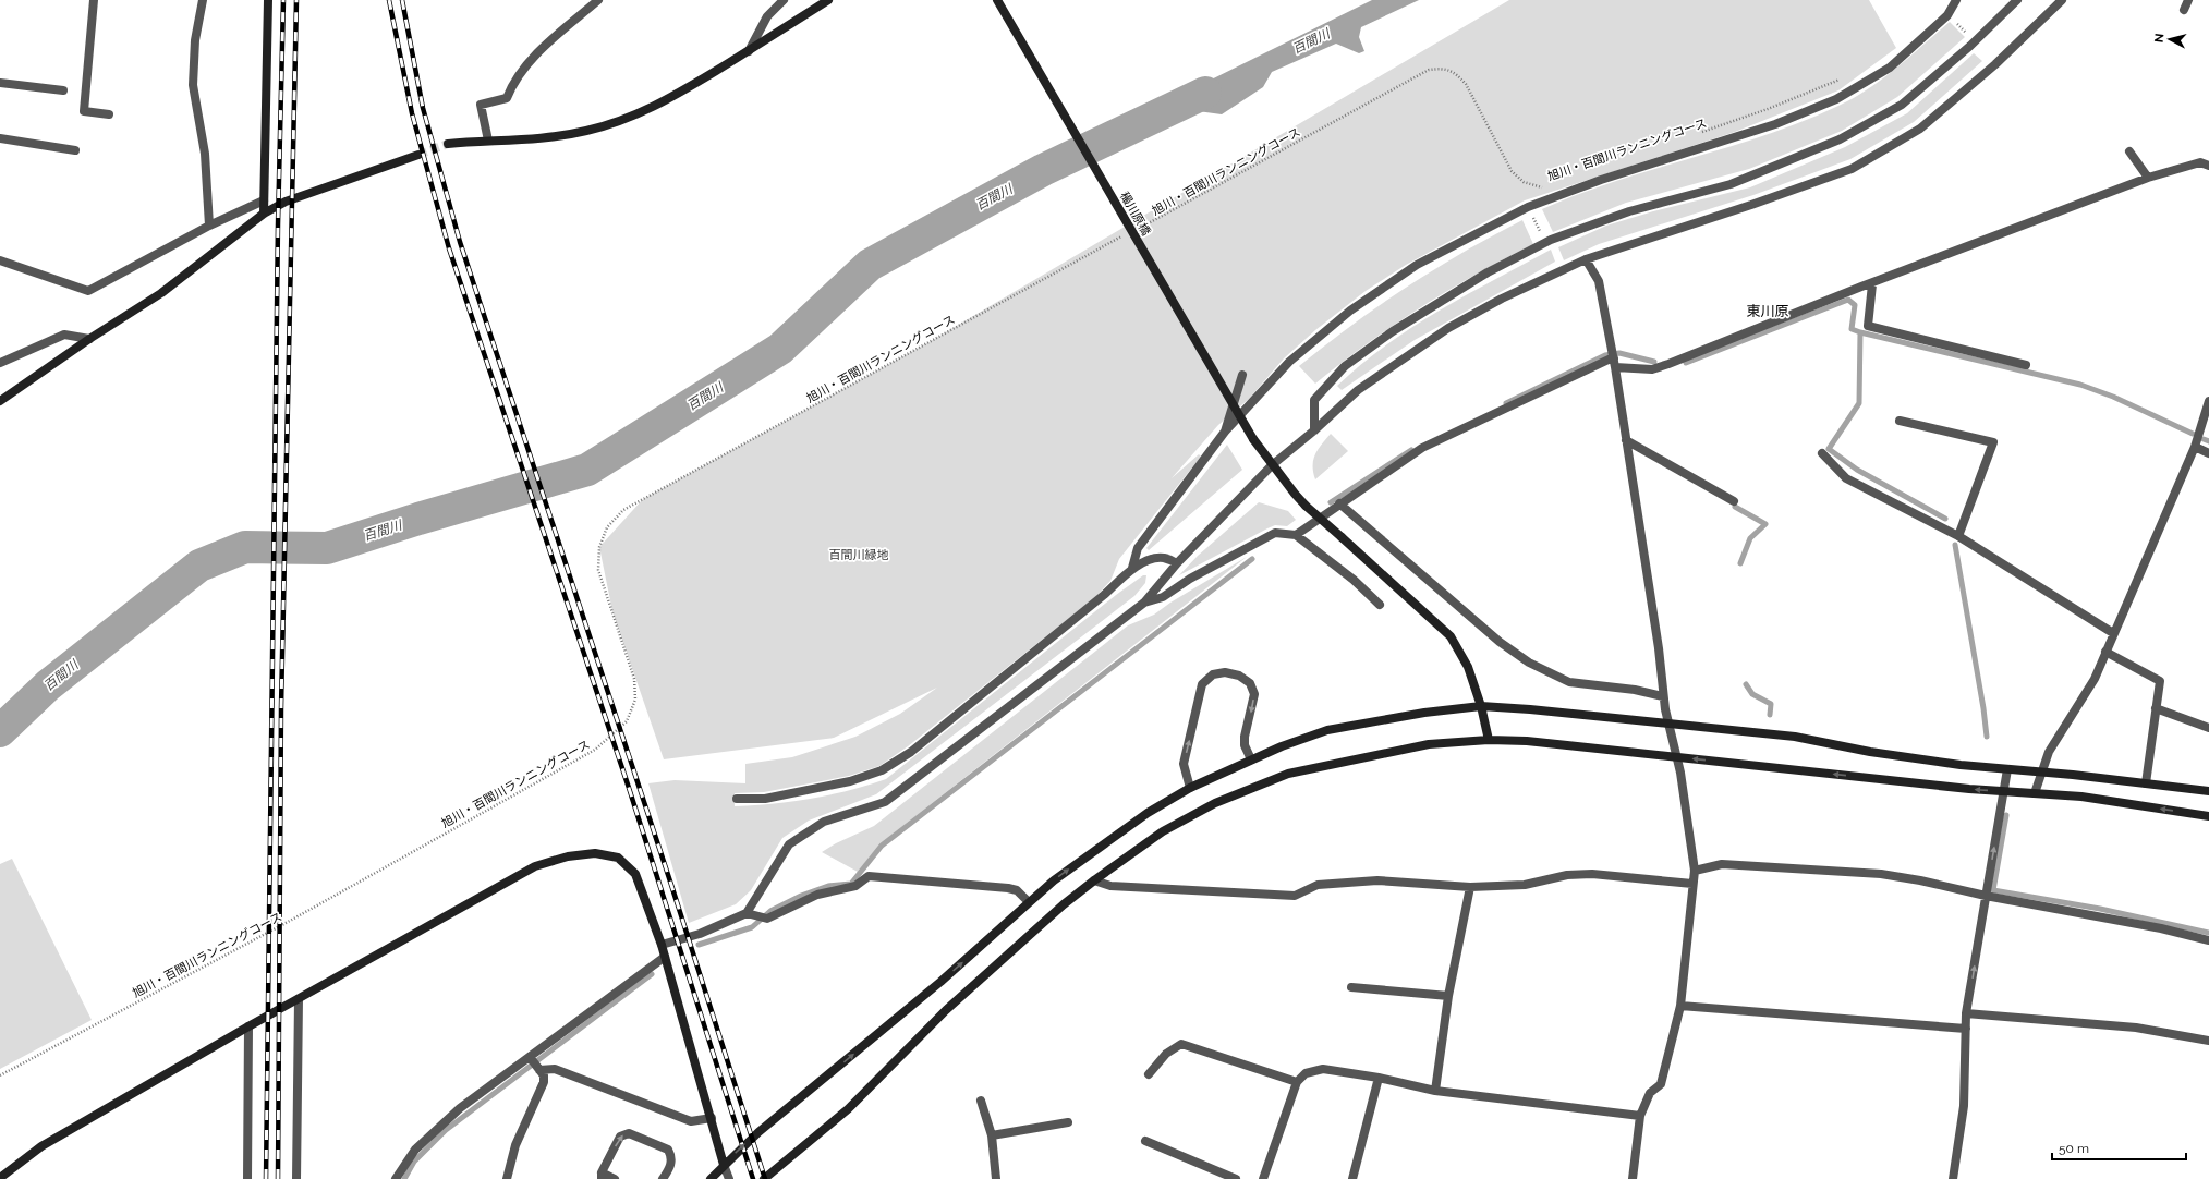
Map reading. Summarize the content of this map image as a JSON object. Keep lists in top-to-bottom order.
{
  "streets": {
    "street": ["穝川原橋"],
    "path": ["旭川・百間川ランニングコース"]
  },
  "districts": ["東川原"],
  "water": ["百間川"],
  "parks": ["百間川緑地"],
  "scale_bar": "50 m",
  "north": "left"
}
